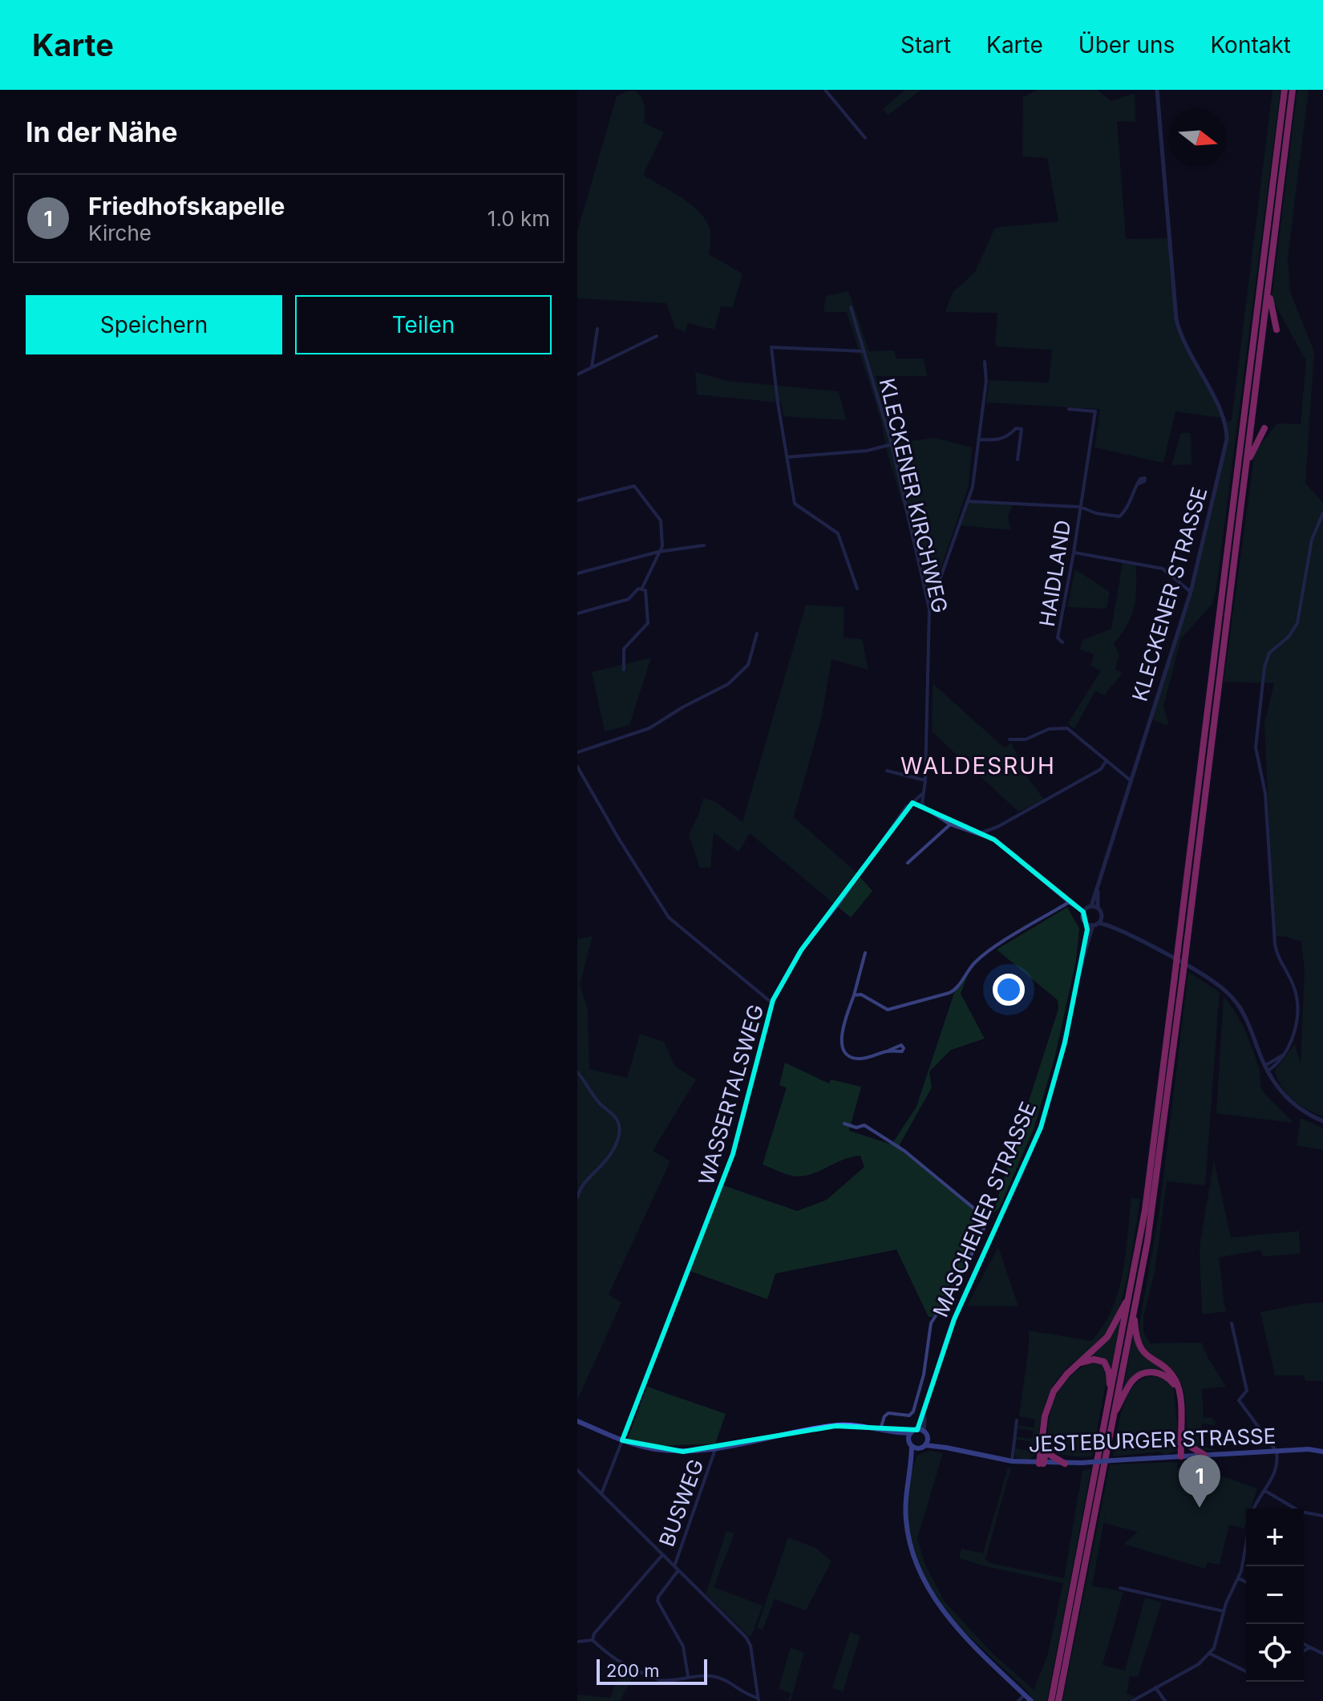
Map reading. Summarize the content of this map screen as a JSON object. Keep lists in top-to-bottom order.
{
  "streets": {
    "main road": ["JESTEBURGER STRASSE"],
    "street": [
      "KLECKENER KIRCHWEG",
      "HAIDLAND",
      "KLECKENER STRASSE",
      "WASSERTALSWEG",
      "MASCHENER STRASSE",
      "BUSWEG"
    ]
  },
  "crossings": [
    ["KLECKENER KIRCHWEG", "WASSERTALSWEG"],
    ["KLECKENER STRASSE", "MASCHENER STRASSE"],
    ["MASCHENER STRASSE", "JESTEBURGER STRASSE"]
  ],
  "districts": ["WALDESRUH"],
  "scale_bar": "200 m",
  "north": "right",
  "page": {
    "header": "Karte",
    "nav": [
      "Start",
      "Karte",
      "Über uns",
      "Kontakt"
    ],
    "heading": "In der Nähe",
    "list": [
      {
        "mark": "1",
        "name": "Friedhofskapelle",
        "note": "Kirche",
        "value": "1.0 km"
      }
    ],
    "buttons": ["Speichern", "Teilen"],
    "pins": "1",
    "map_buttons": ["+", "−"],
    "scale": "200 m"
  }
}
